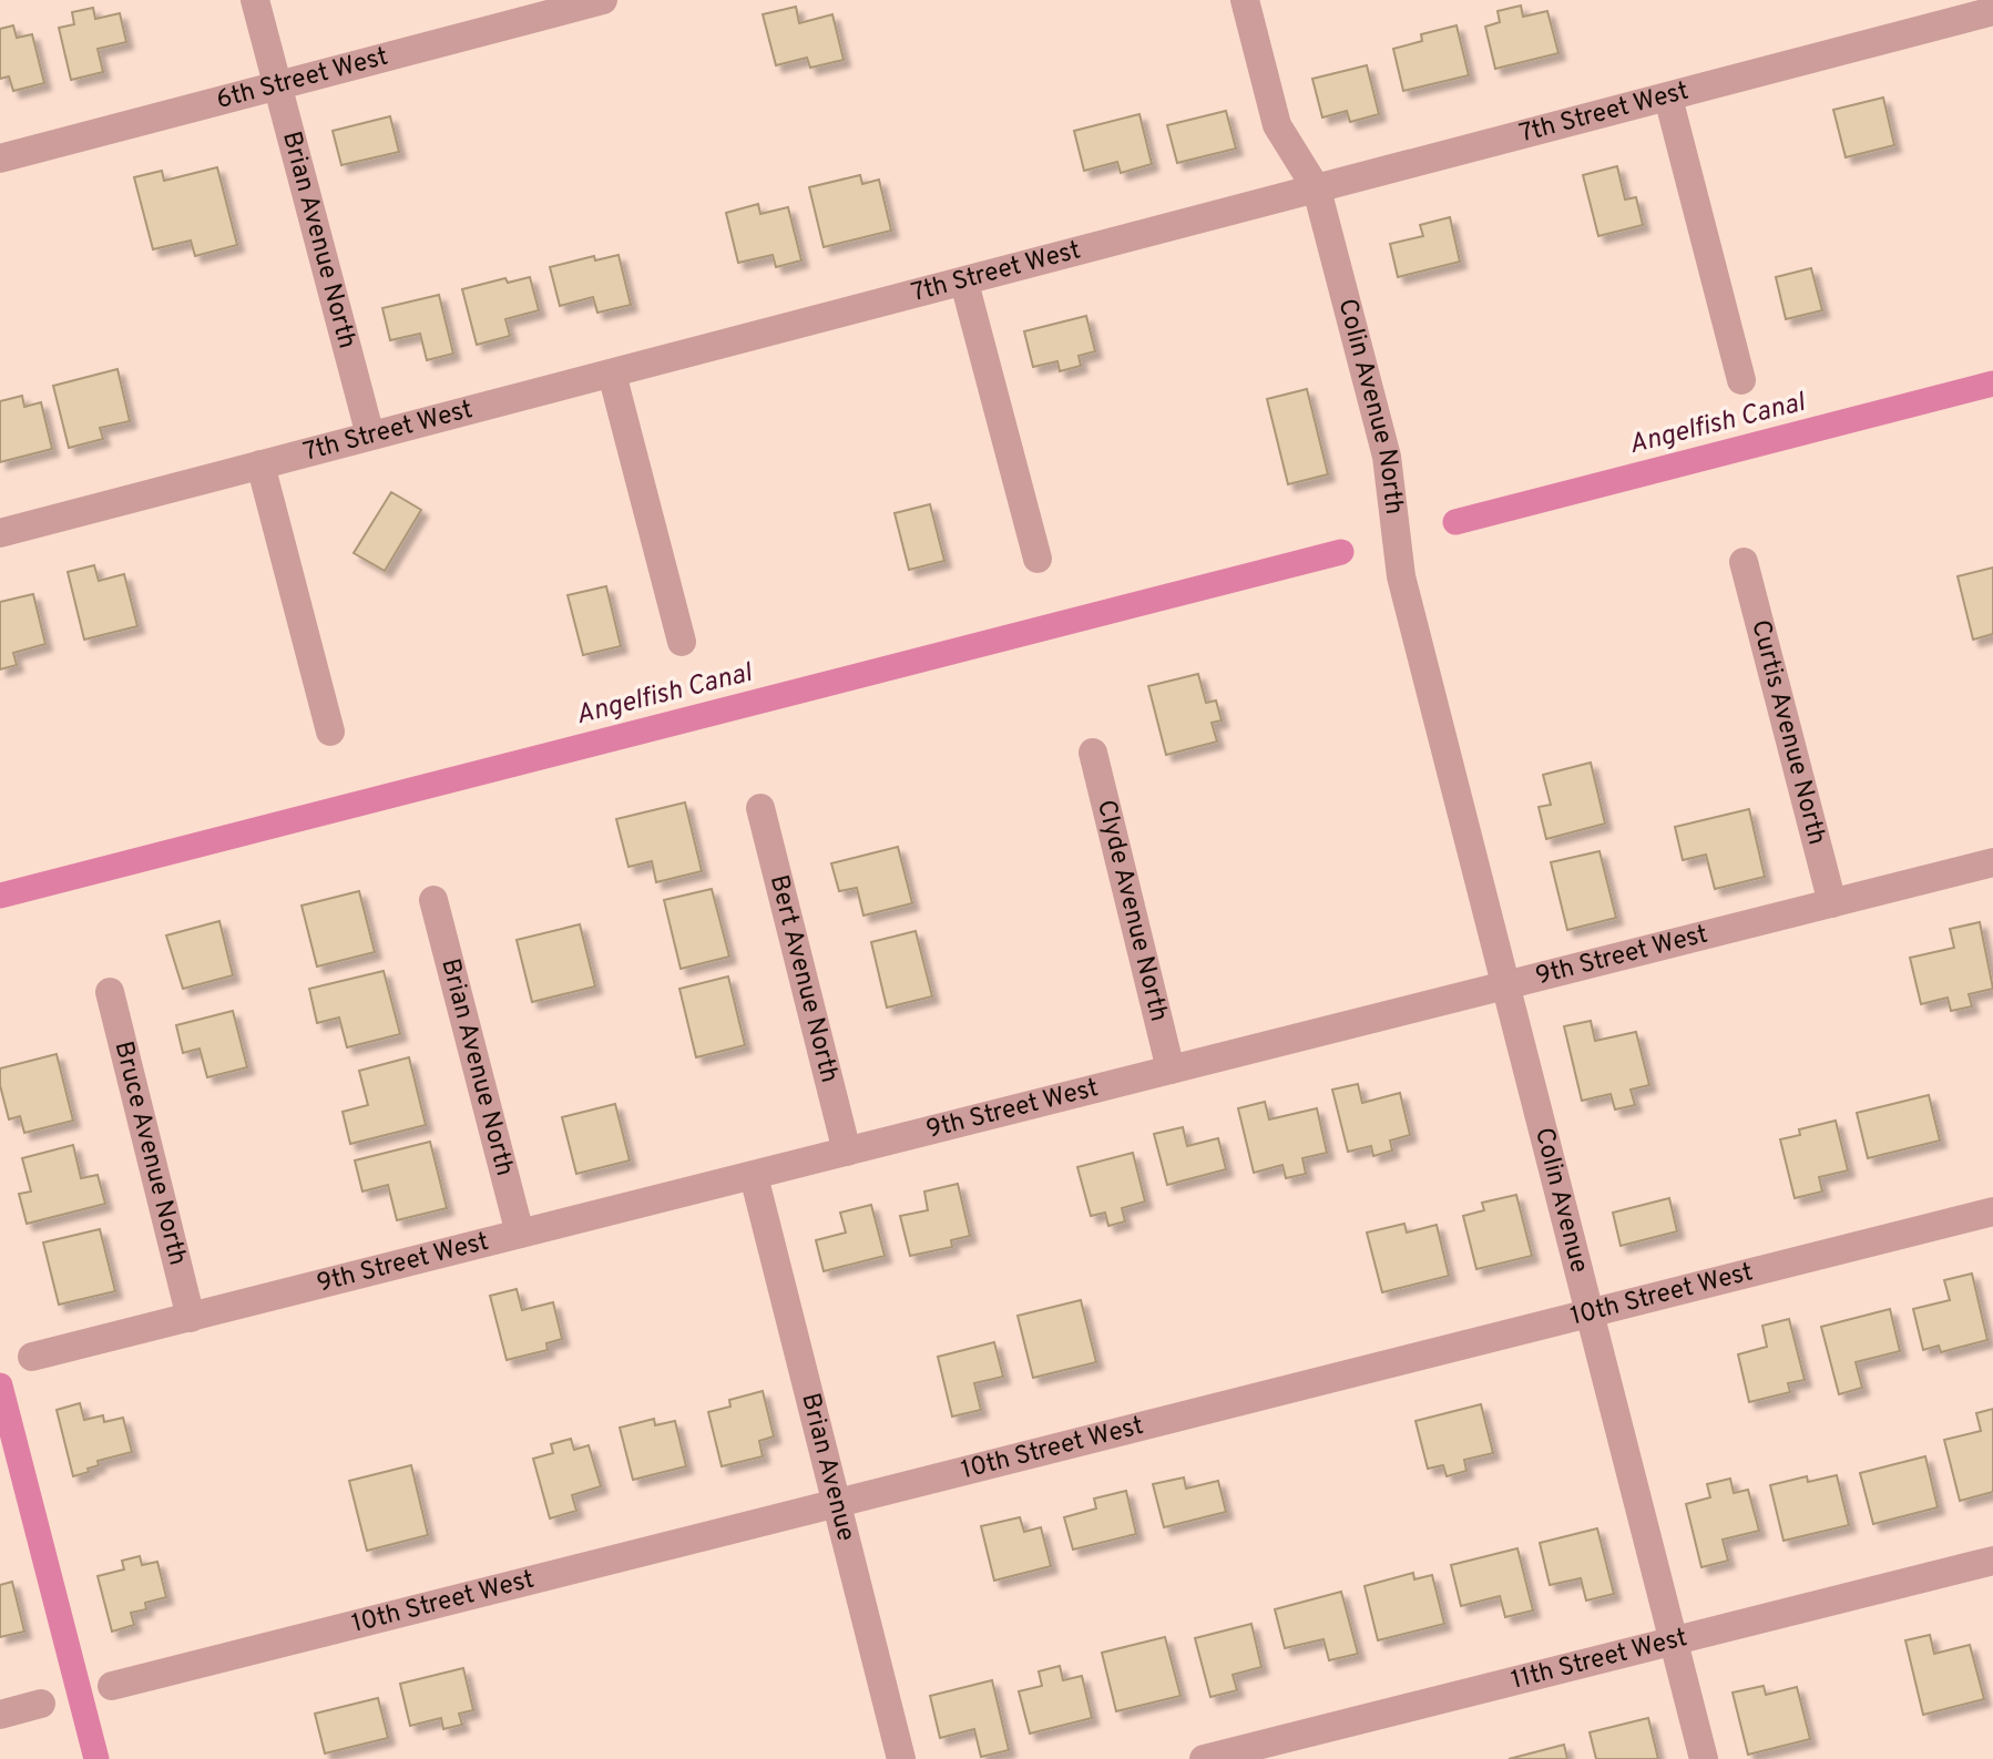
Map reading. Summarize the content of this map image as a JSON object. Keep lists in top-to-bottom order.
{
  "streets": {
    "street": [
      "6th Street West",
      "7th Street West",
      "Brian Avenue North",
      "Colin Avenue North",
      "Curtis Avenue North",
      "Clyde Avenue North",
      "9th Street West",
      "Bert Avenue North",
      "Bruce Avenue North",
      "Colin Avenue",
      "10th Street West",
      "Brian Avenue",
      "11th Street West"
    ]
  },
  "crossings": [
    ["6th Street West", "Brian Avenue North"],
    ["7th Street West", "Brian Avenue North"],
    ["7th Street West", "Colin Avenue North"],
    ["Brian Avenue North", "9th Street West"],
    ["Colin Avenue North", "Colin Avenue"],
    ["Curtis Avenue North", "9th Street West"],
    ["Clyde Avenue North", "9th Street West"],
    ["9th Street West", "Bert Avenue North"],
    ["9th Street West", "Bruce Avenue North"],
    ["9th Street West", "Colin Avenue"],
    ["9th Street West", "Brian Avenue"],
    ["Colin Avenue", "10th Street West"],
    ["Colin Avenue", "11th Street West"],
    ["10th Street West", "Brian Avenue"]
  ],
  "water": ["Angelfish Canal"]
}
